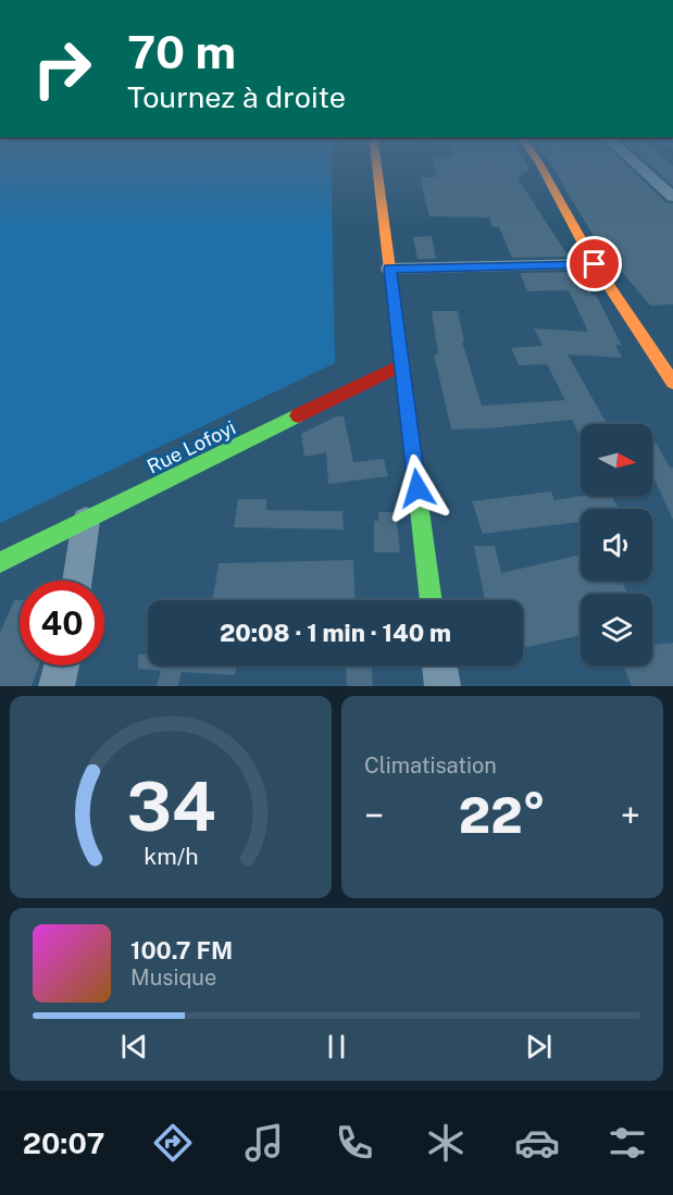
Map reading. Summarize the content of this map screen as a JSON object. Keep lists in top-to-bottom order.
{
  "streets": {
    "street": ["Rue Lofoyi"]
  },
  "north": "right",
  "page": {
    "turn": ["70 m", "Tournez à droite"],
    "limit": "40",
    "trip": "20:08 · 1 min · 140 m",
    "tile": "Climatisation",
    "heat": ["−", "22°", "+"],
    "song": ["100.7 FM", "Musique"],
    "tabs": "20:07",
    "gauge": ["34", "km/h"]
  }
}
